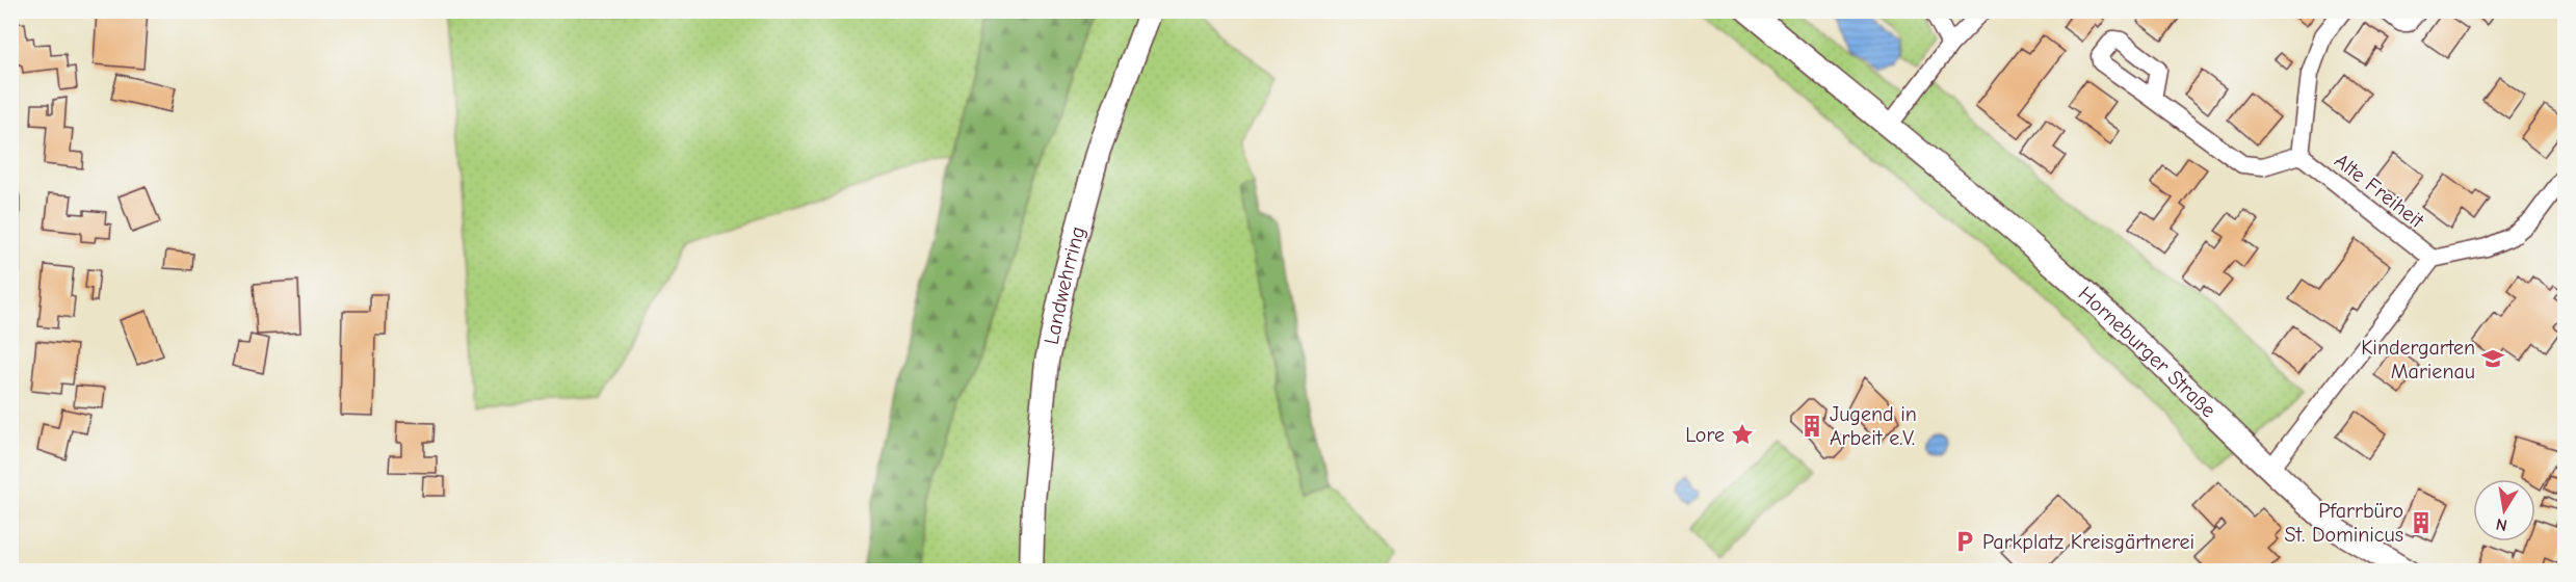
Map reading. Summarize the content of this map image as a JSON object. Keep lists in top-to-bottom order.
{
  "streets": {
    "street": ["Alte Freiheit", "Landwehrring", "Horneburger Straße"]
  },
  "places": {
    "school or university": ["Kindergarten Marienau"],
    "building": ["Jugend in Arbeit e.V.", "Pfarrbüro St. Dominicus"],
    "place": ["Lore"],
    "parking": ["Parkplatz Kreisgärtnerei"]
  },
  "north": "bottom"
}
